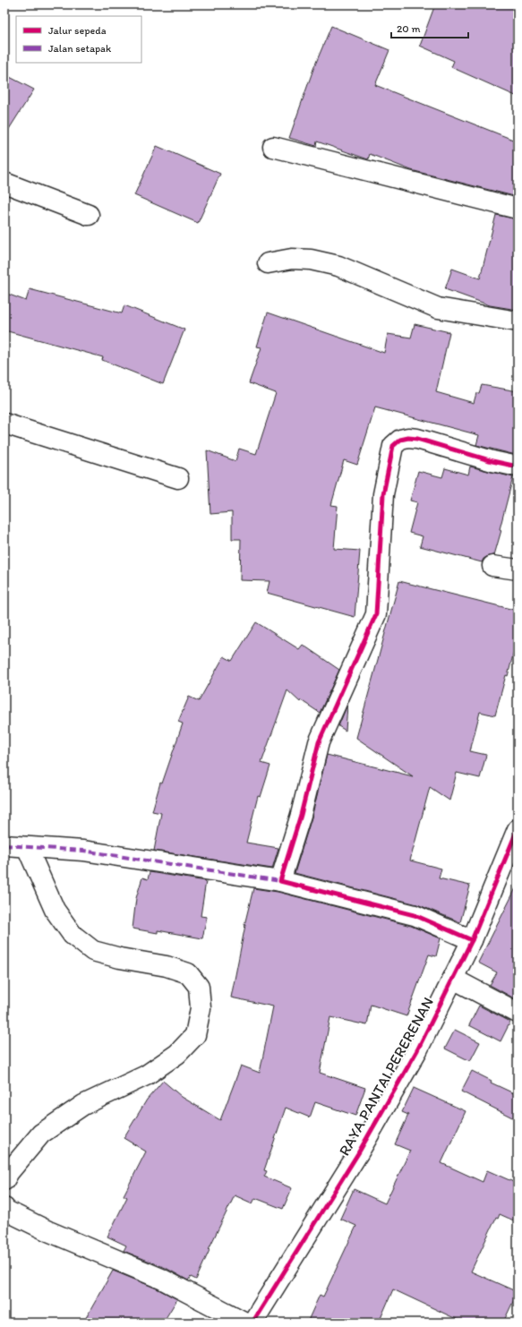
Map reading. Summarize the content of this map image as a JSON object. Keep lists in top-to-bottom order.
{
  "streets": {
    "street": ["RAYA PANTAI PERERENAN"]
  },
  "legend": ["Jalur sepeda", "Jalan setapak"],
  "scale_bar": "20 m"
}
